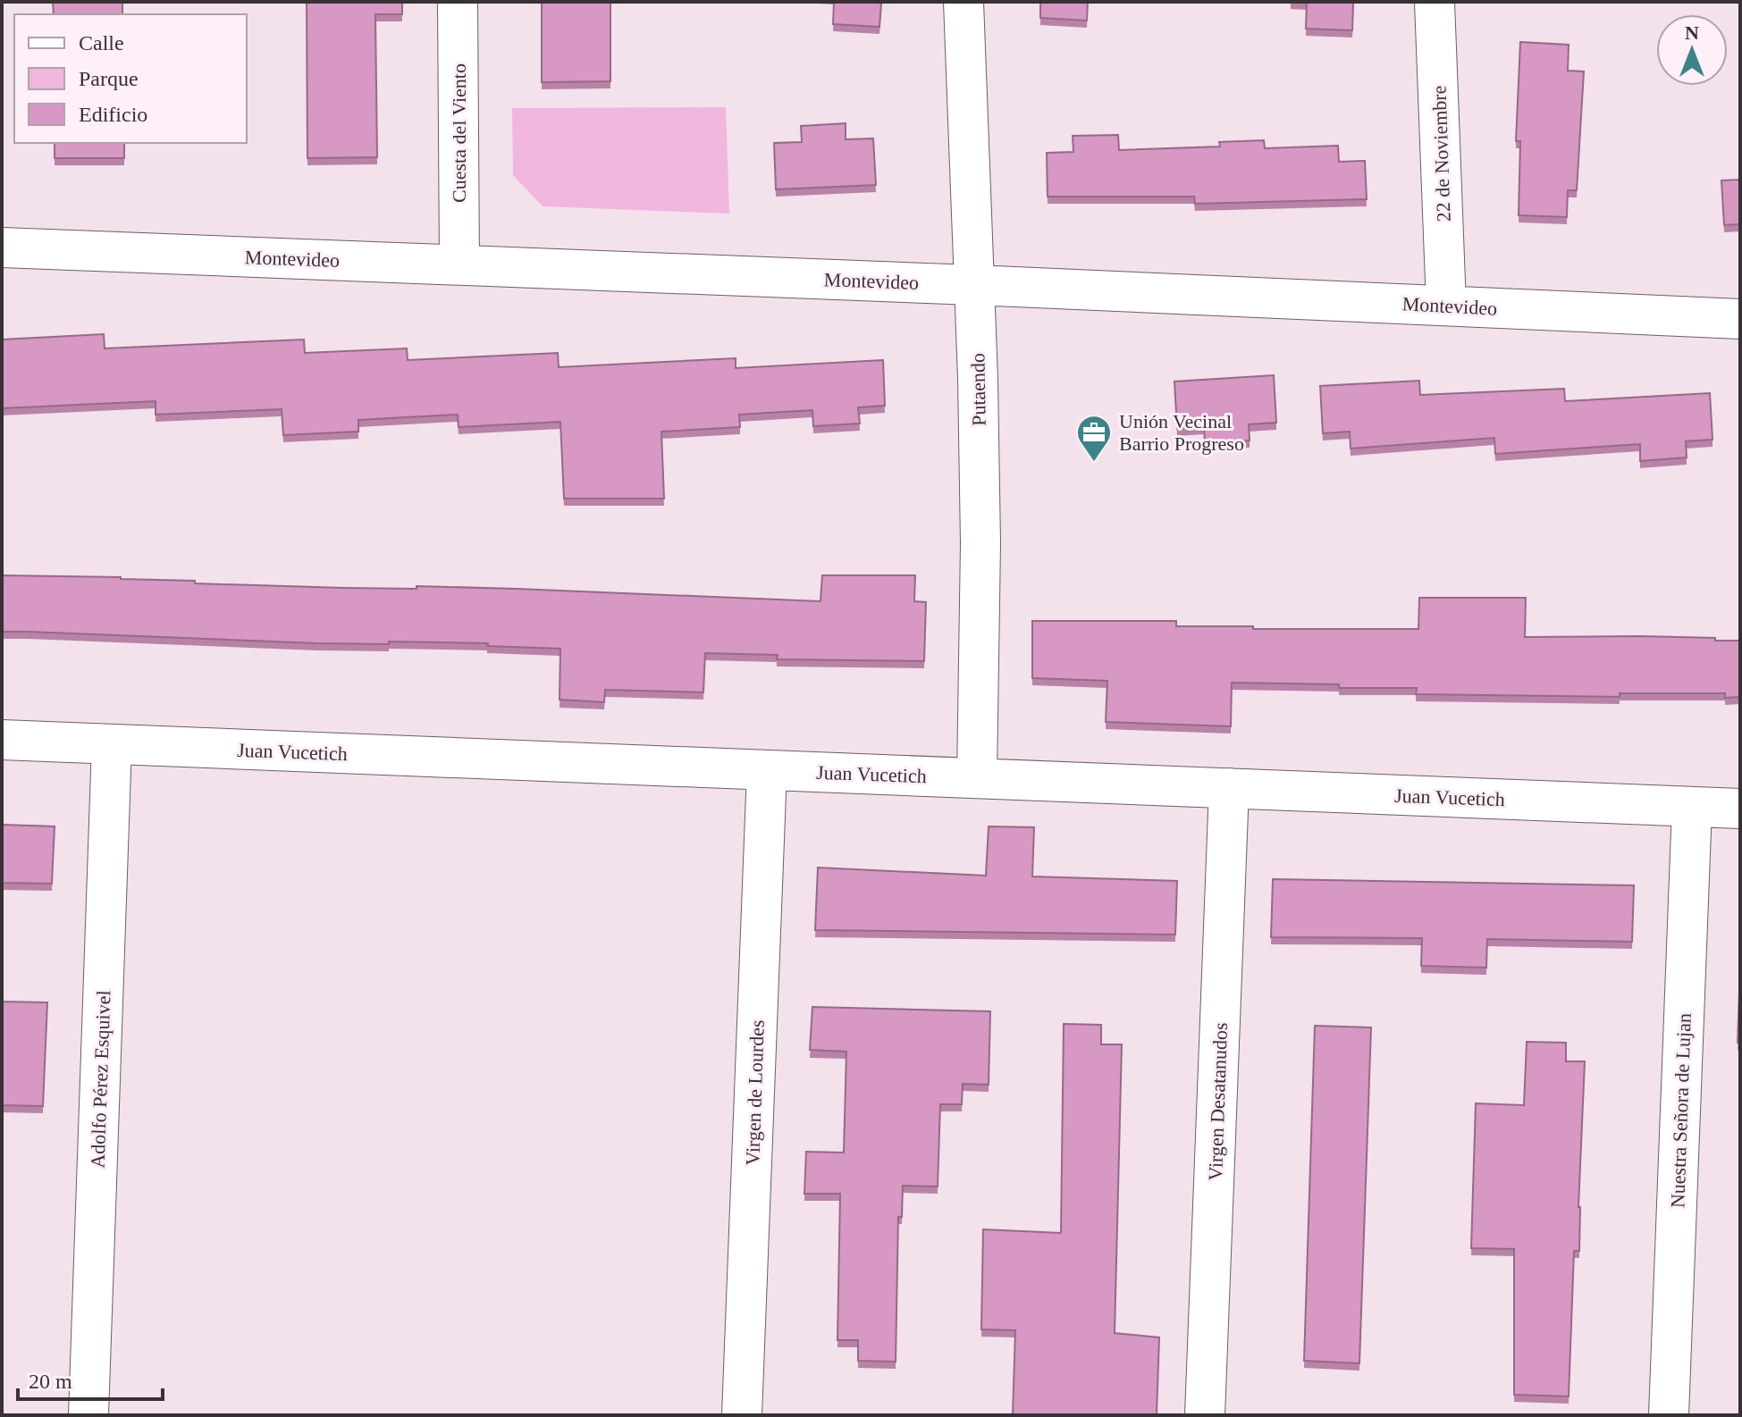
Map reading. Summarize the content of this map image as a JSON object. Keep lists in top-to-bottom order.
{
  "streets": {
    "street": [
      "Cuesta del Viento",
      "22 de Noviembre",
      "Montevideo",
      "Putaendo",
      "Juan Vucetich",
      "Adolfo Pérez Esquivel",
      "Virgen de Lourdes",
      "Virgen Desatanudos",
      "Nuestra Señora de Lujan"
    ]
  },
  "crossings": [
    ["Cuesta del Viento", "Montevideo"],
    ["22 de Noviembre", "Montevideo"],
    ["Montevideo", "Putaendo"],
    ["Putaendo", "Juan Vucetich"],
    ["Juan Vucetich", "Adolfo Pérez Esquivel"],
    ["Juan Vucetich", "Virgen de Lourdes"],
    ["Juan Vucetich", "Virgen Desatanudos"],
    ["Juan Vucetich", "Nuestra Señora de Lujan"]
  ],
  "places": {
    "office": ["Unión Vecinal Barrio Progreso"]
  },
  "legend": ["Calle", "Parque", "Edificio"],
  "scale_bar": "20 m",
  "north": "top"
}
